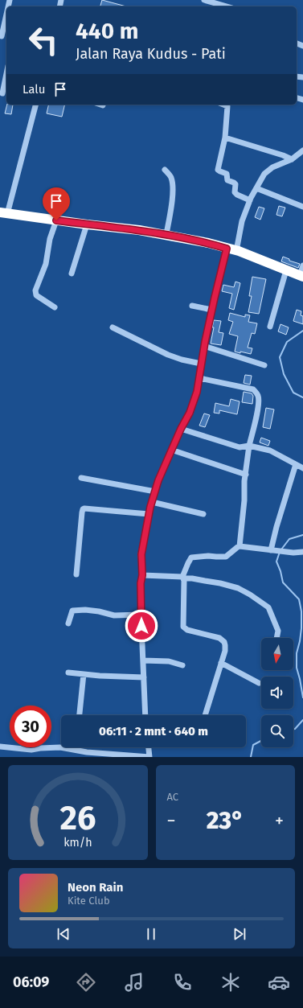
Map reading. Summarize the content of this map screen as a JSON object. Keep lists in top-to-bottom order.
{
  "north": "bottom",
  "page": {
    "turn": ["440 m", "Jalan Raya Kudus - Pati"],
    "then": "Lalu",
    "limit": "30",
    "trip": "06:11 · 2 mnt · 640 m",
    "tile": "AC",
    "heat": ["−", "23°", "+"],
    "song": ["Neon Rain", "Kite Club"],
    "tabs": "06:09",
    "gauge": ["26", "km/h"]
  }
}
